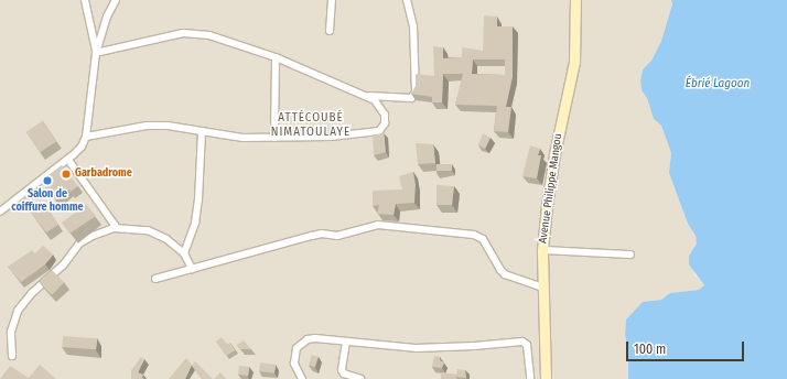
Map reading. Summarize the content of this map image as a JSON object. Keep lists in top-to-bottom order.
{
  "streets": {
    "street": ["Avenue Philippe Mangou"]
  },
  "districts": ["ATTÉCOUBÉ NIMATOULAYE"],
  "water": ["Ébrié Lagoon"],
  "places": ["Garbadrome", "Salon de coiffure homme"],
  "scale_bar": "100 m"
}
